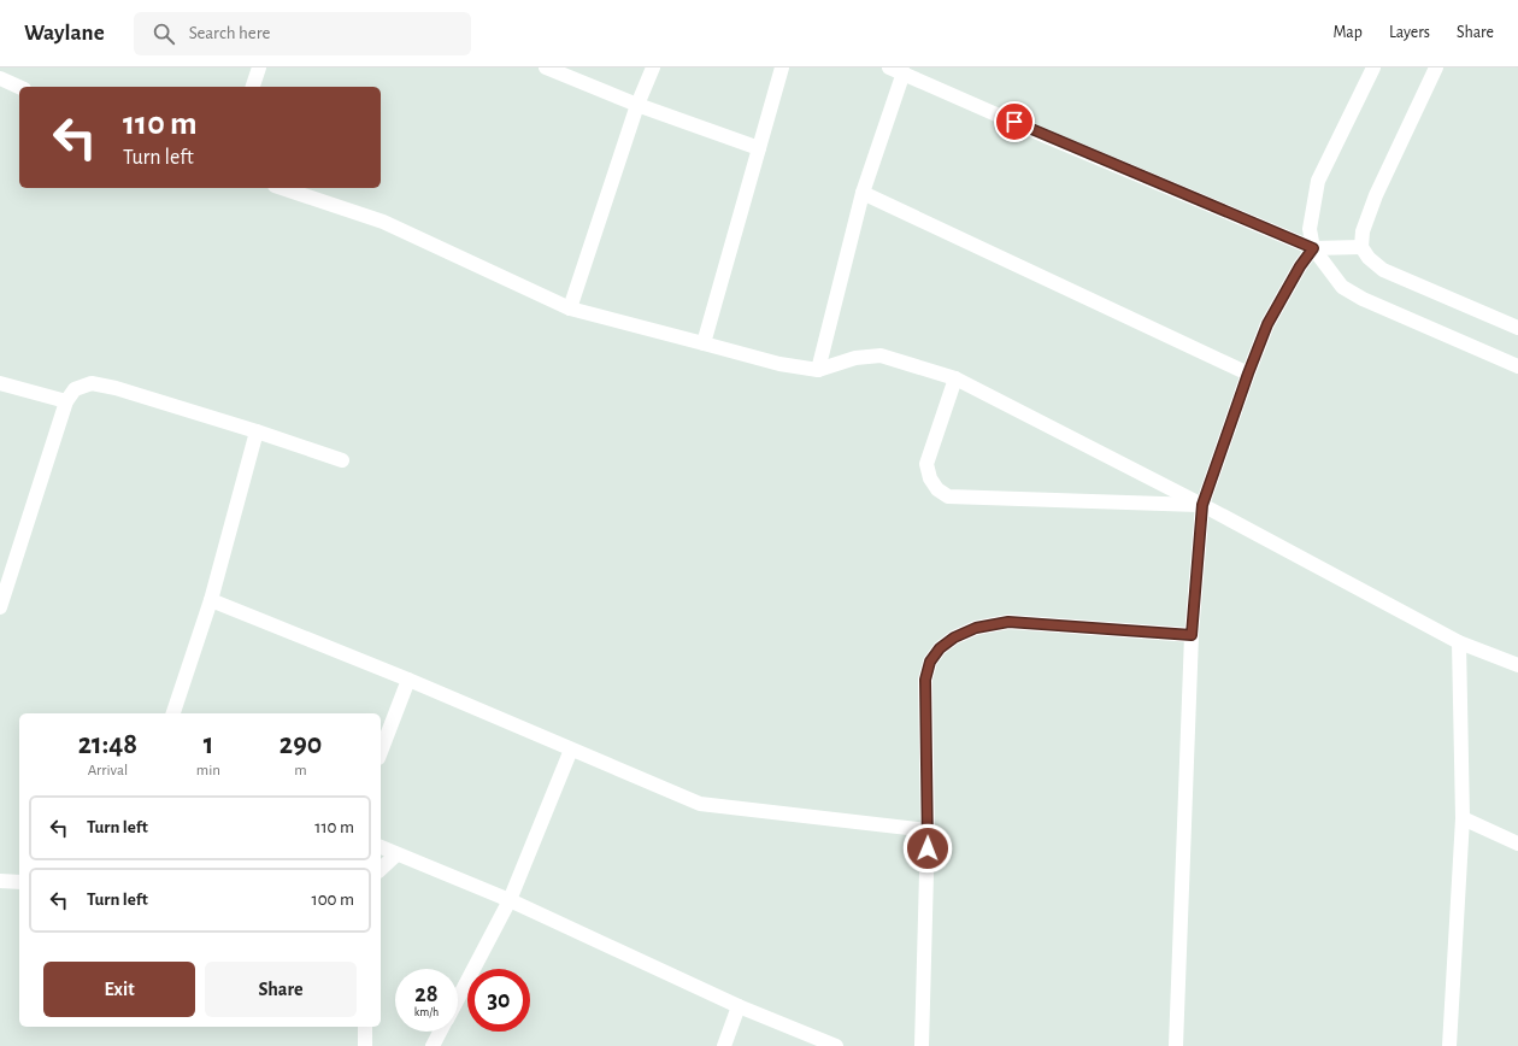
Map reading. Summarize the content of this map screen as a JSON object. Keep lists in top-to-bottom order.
{
  "page": {
    "header": "Waylane",
    "search": "Search here",
    "nav": ["Map", "Layers", "Share"],
    "turn": ["110 m", "Turn left"],
    "eta": [
      "21:48",
      "Arrival",
      "1",
      "min",
      "290",
      "m"
    ],
    "list": [
      {
        "name": "Turn left",
        "value": "110 m"
      },
      {
        "name": "Turn left",
        "value": "100 m"
      }
    ],
    "buttons": ["Exit", "Share"],
    "speed": "28 km/h",
    "limit": "30"
  }
}
